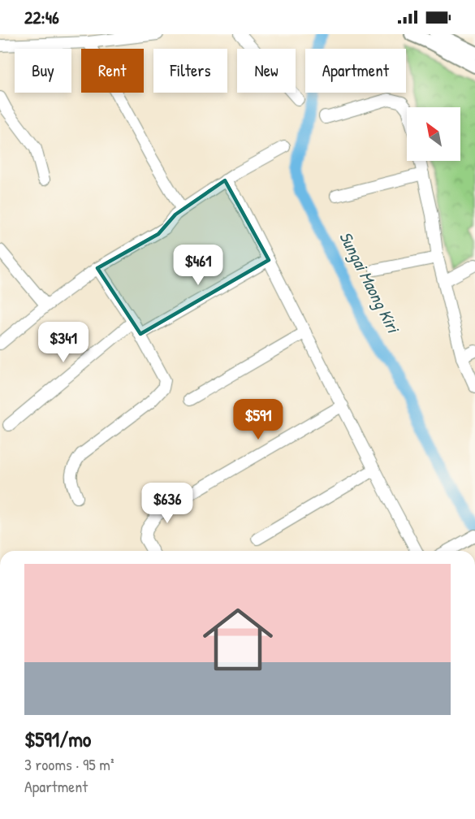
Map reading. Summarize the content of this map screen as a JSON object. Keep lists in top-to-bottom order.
{
  "water": ["Sungai Maong Kiri"],
  "north": "top left",
  "page": {
    "status": "22:46",
    "chip": [
      "Buy",
      "Rent",
      "Filters",
      "New",
      "Apartment"
    ],
    "price": [
      "$461",
      "$341",
      "$591",
      "$636"
    ],
    "list": [
      {
        "name": "$591/mo",
        "note": "3 rooms · 95 m² · Apartment"
      }
    ]
  }
}
